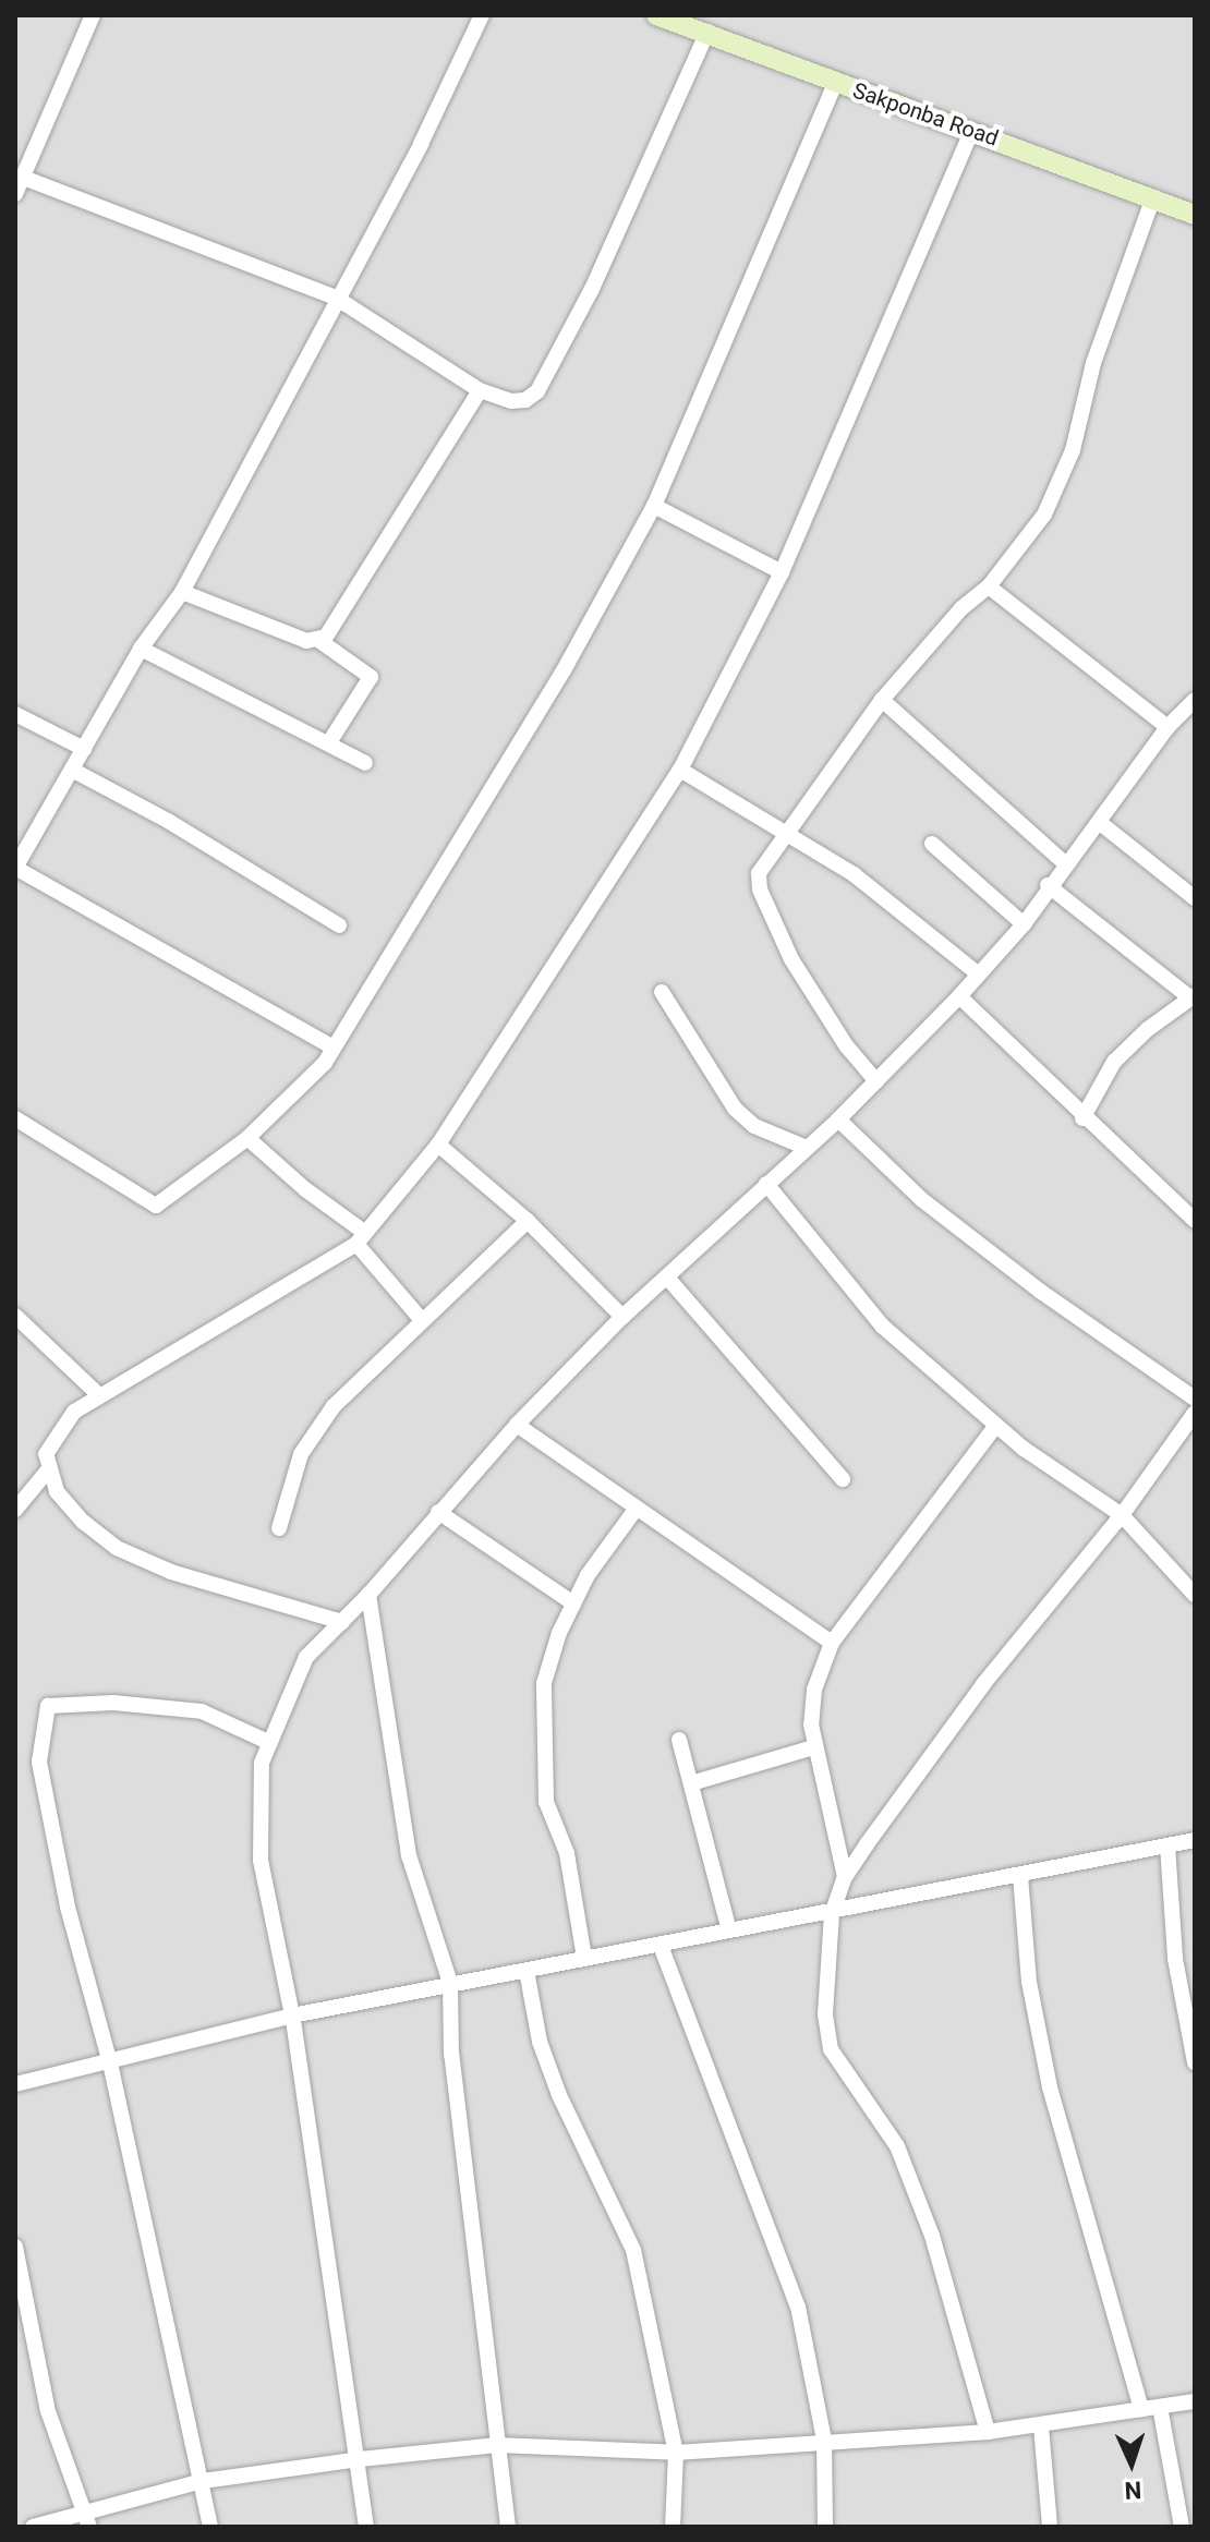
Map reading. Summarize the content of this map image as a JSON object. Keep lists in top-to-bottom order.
{
  "streets": {
    "main road": ["Sakponba Road"]
  },
  "north": "bottom"
}
